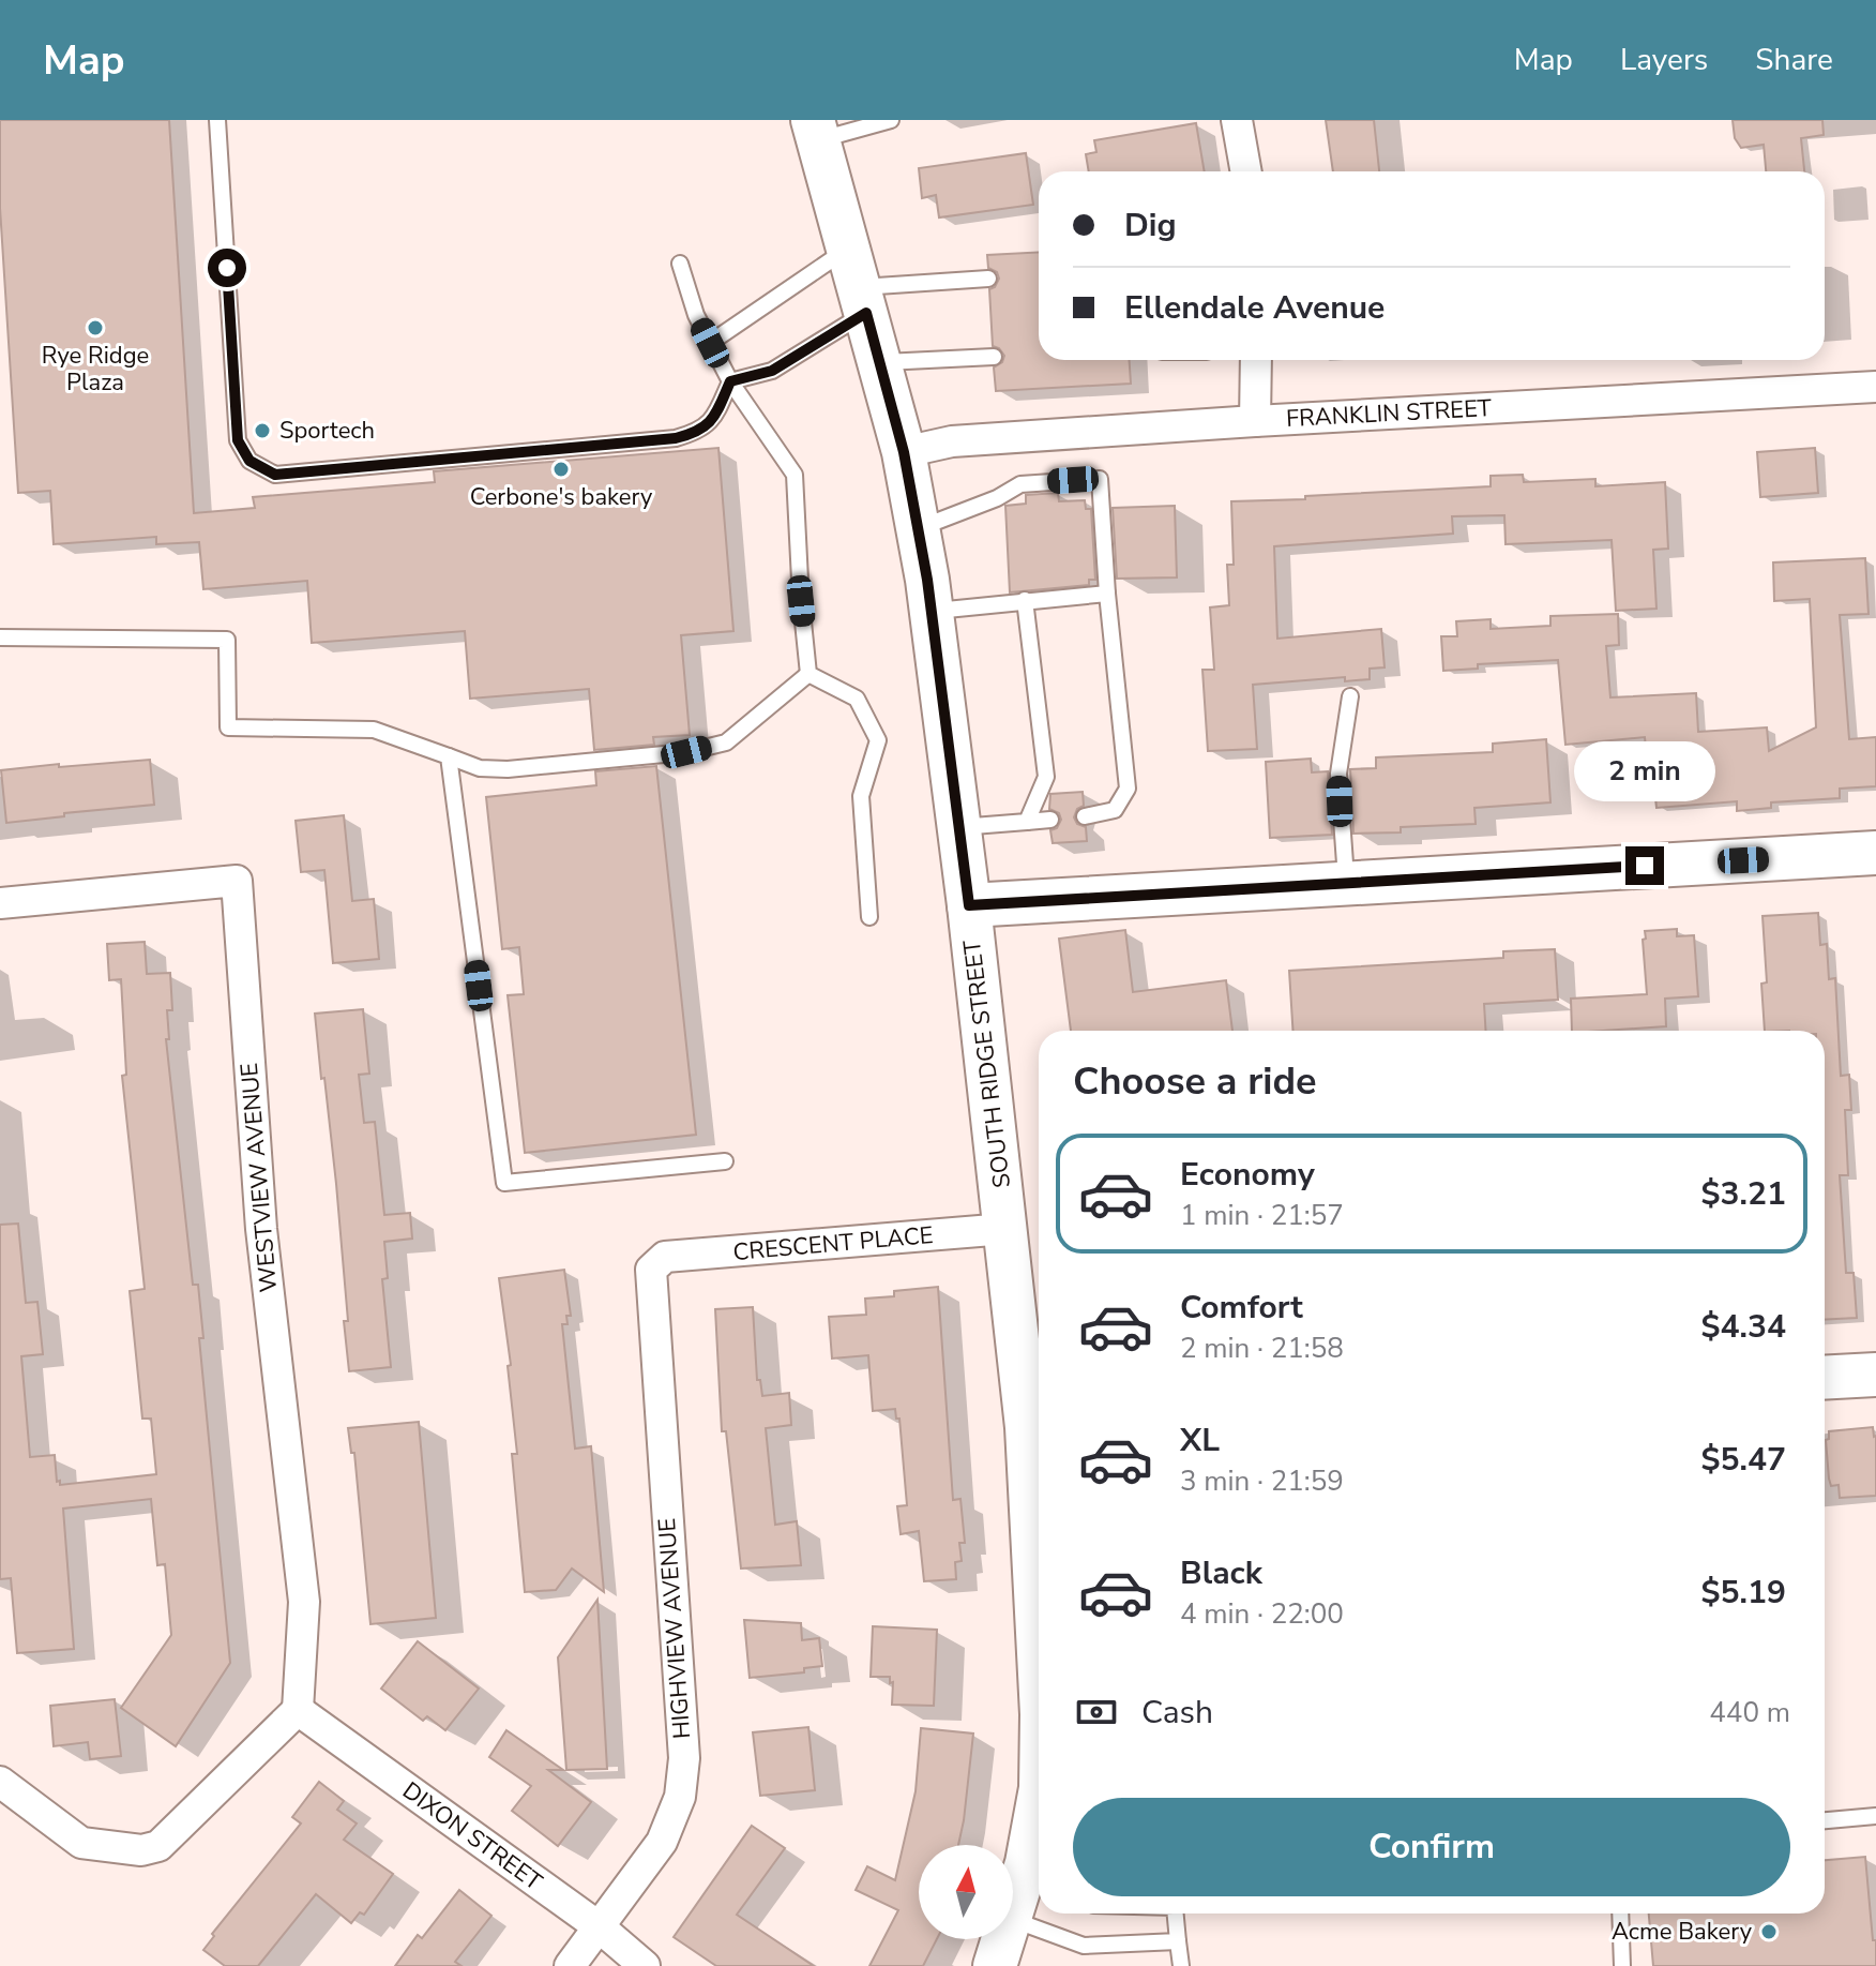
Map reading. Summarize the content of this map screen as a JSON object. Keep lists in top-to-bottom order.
{
  "streets": {
    "street": [
      "FRANKLIN STREET",
      "SOUTH RIDGE STREET",
      "WESTVIEW AVENUE",
      "CRESCENT PLACE",
      "HIGHVIEW AVENUE",
      "DIXON STREET"
    ]
  },
  "crossings": [
    ["FRANKLIN STREET", "SOUTH RIDGE STREET"],
    ["SOUTH RIDGE STREET", "CRESCENT PLACE"],
    ["WESTVIEW AVENUE", "DIXON STREET"],
    ["CRESCENT PLACE", "HIGHVIEW AVENUE"],
    ["HIGHVIEW AVENUE", "DIXON STREET"]
  ],
  "places": [
    "Rye Ridge Plaza",
    "Sportech",
    "Cerbone's bakery",
    "Acme Bakery"
  ],
  "north": "top",
  "page": {
    "header": "Map",
    "nav": ["Map", "Layers", "Share"],
    "banner": ["Dig", "Ellendale Avenue"],
    "bubble": "2 min",
    "heading": "Choose a ride",
    "list": [
      {
        "name": "Economy",
        "note": "1 min · 21:57",
        "value": "$3.21"
      },
      {
        "name": "Comfort",
        "note": "2 min · 21:58",
        "value": "$4.34"
      },
      {
        "name": "XL",
        "note": "3 min · 21:59",
        "value": "$5.47"
      },
      {
        "name": "Black",
        "note": "4 min · 22:00",
        "value": "$5.19"
      }
    ],
    "pay": ["Cash", "440 m"],
    "buttons": "Confirm"
  }
}
